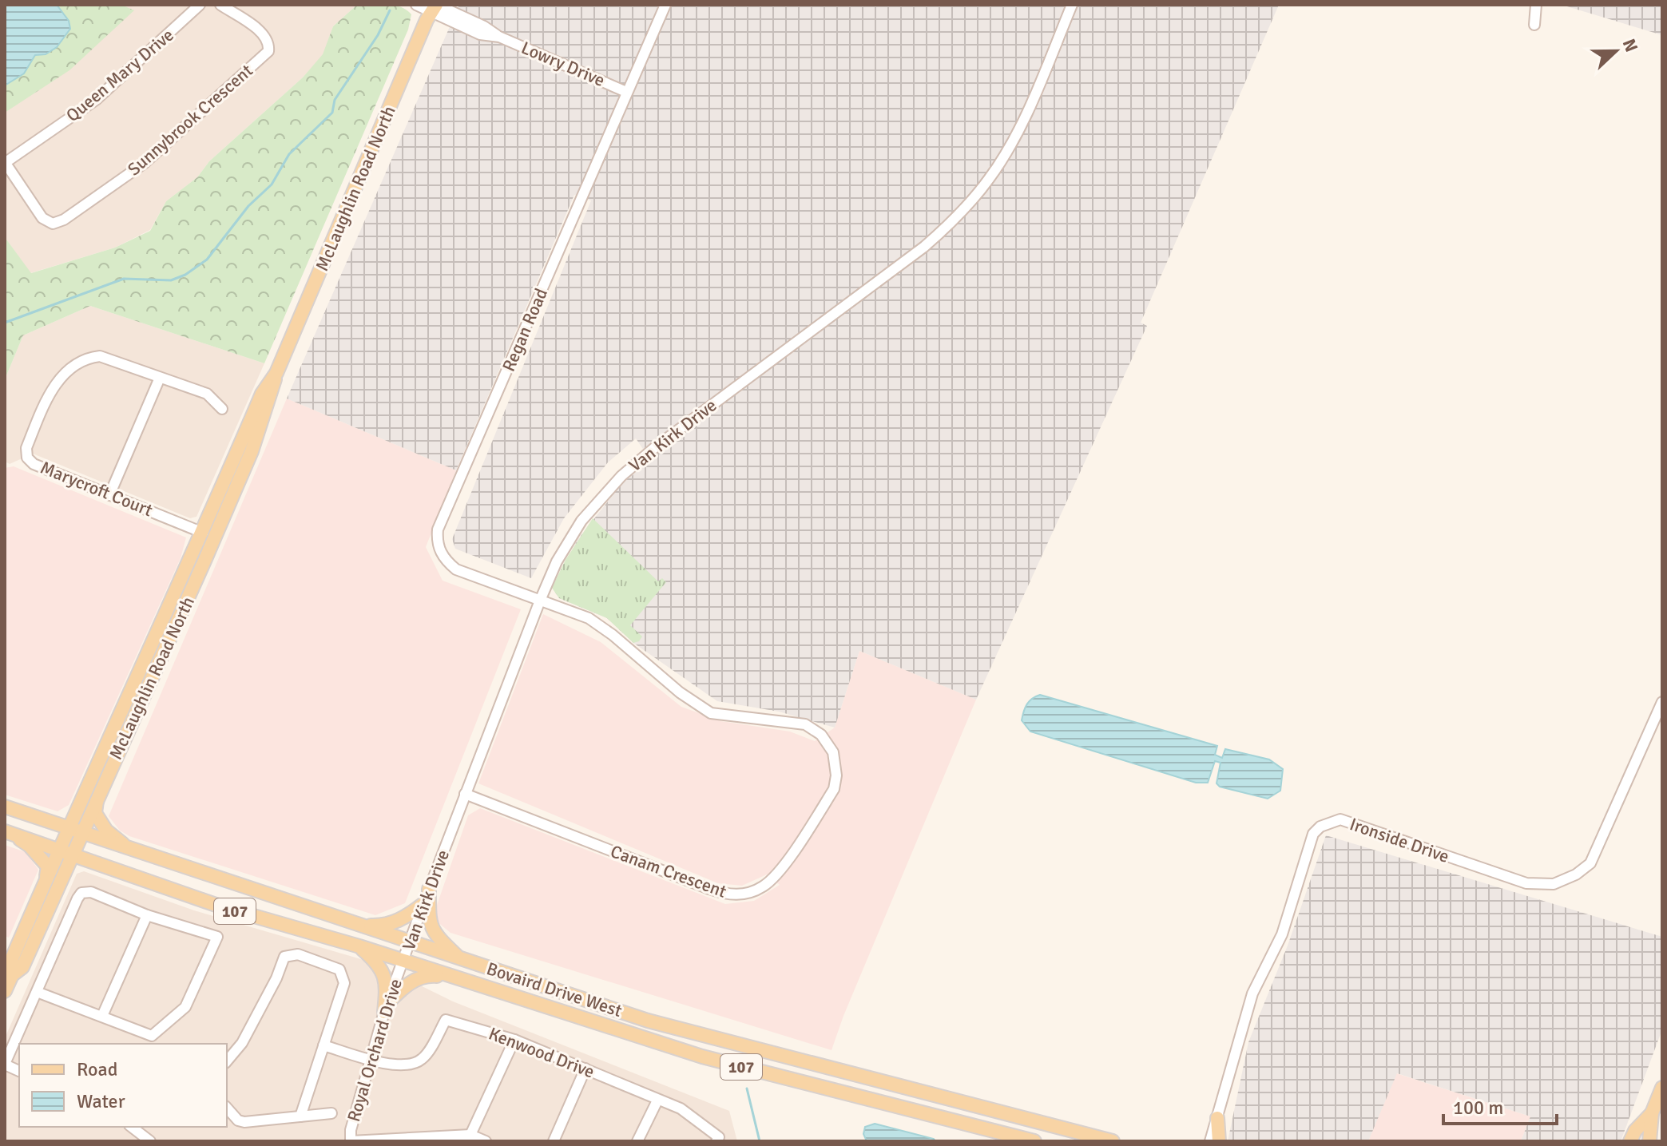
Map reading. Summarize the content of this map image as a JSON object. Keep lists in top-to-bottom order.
{
  "streets": {
    "main road": ["McLaughlin Road North", "107", "Bovaird Drive West"],
    "street": [
      "Lowry Drive",
      "Queen Mary Drive",
      "Sunnybrook Crescent",
      "Regan Road",
      "Van Kirk Drive",
      "Marycroft Court",
      "Ironside Drive",
      "Canam Crescent",
      "Royal Orchard Drive",
      "Kenwood Drive"
    ]
  },
  "crossings": [
    ["Lowry Drive", "McLaughlin Road North"],
    ["Lowry Drive", "Regan Road"],
    ["Queen Mary Drive", "Sunnybrook Crescent"],
    ["McLaughlin Road North", "Marycroft Court"],
    ["McLaughlin Road North", "Bovaird Drive West"],
    ["Regan Road", "Van Kirk Drive"],
    ["Regan Road", "Canam Crescent"],
    ["Van Kirk Drive", "Canam Crescent"],
    ["Van Kirk Drive", "Bovaird Drive West"],
    ["Van Kirk Drive", "Royal Orchard Drive"],
    ["Bovaird Drive West", "Royal Orchard Drive"],
    ["Royal Orchard Drive", "Kenwood Drive"]
  ],
  "legend": ["Road", "Water"],
  "scale_bar": "100 m",
  "north": "right"
}
